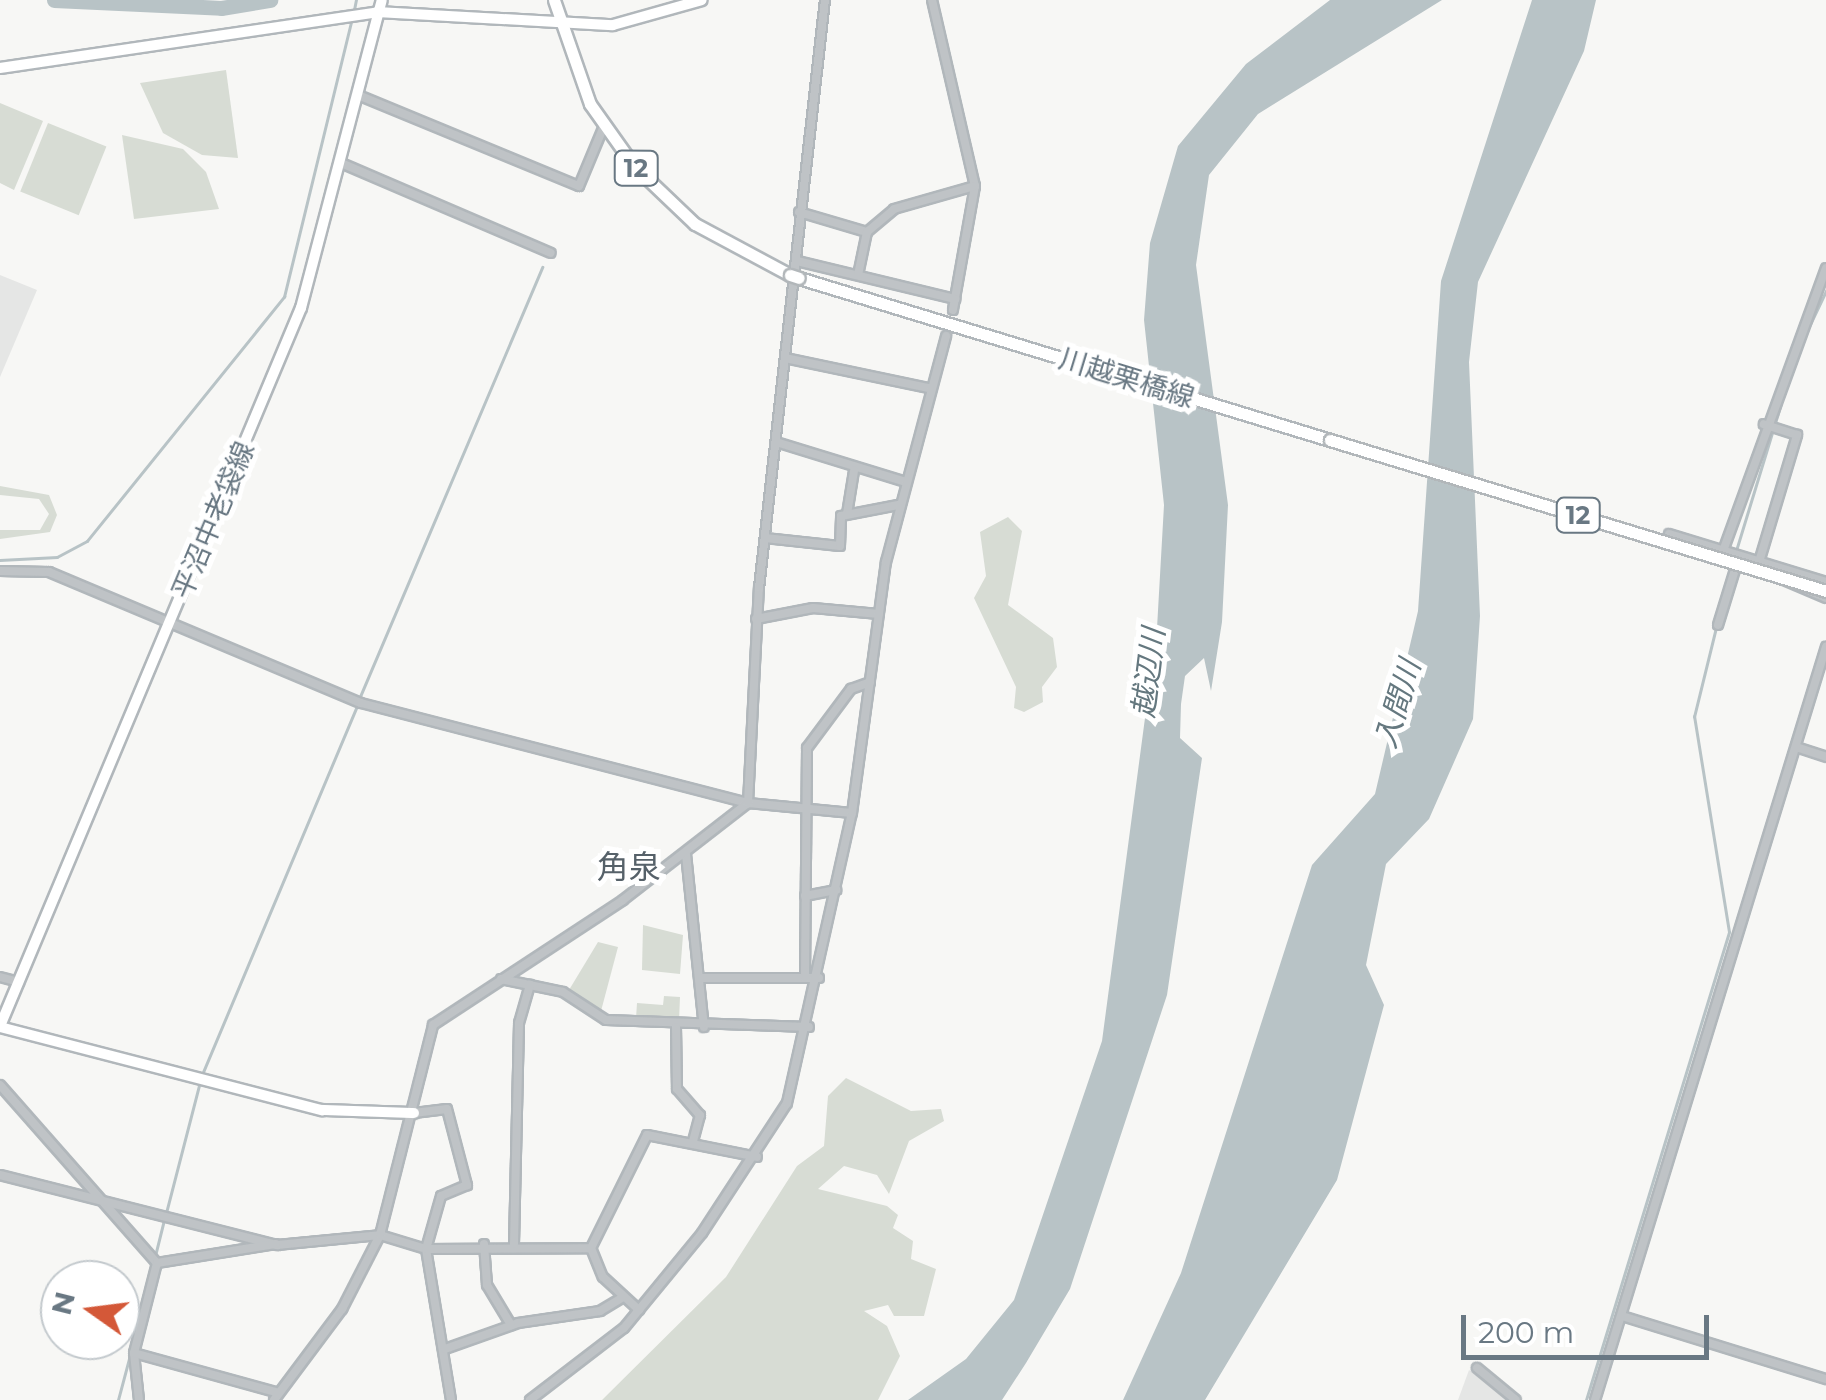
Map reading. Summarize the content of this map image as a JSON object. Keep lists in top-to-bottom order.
{
  "streets": {
    "main road": ["12", "川越栗橋線"],
    "street": ["平沼中老袋線"]
  },
  "districts": ["角泉"],
  "water": ["越辺川", "入間川"],
  "scale_bar": "200 m",
  "north": "left"
}
